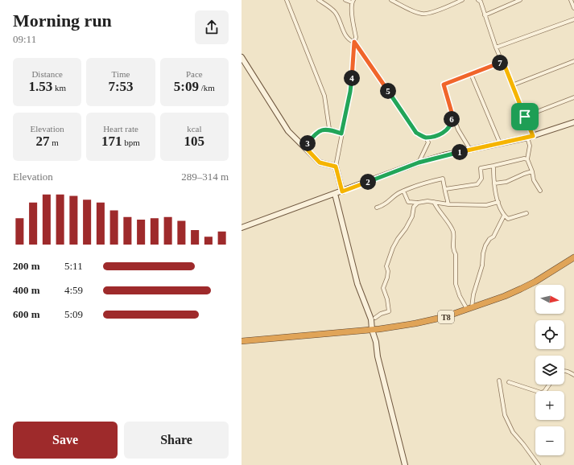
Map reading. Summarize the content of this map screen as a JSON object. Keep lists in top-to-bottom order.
{
  "streets": {
    "highway": ["T8"]
  },
  "north": "right",
  "page": {
    "heading": ["Morning run", "09:11"],
    "stats": [
      ["Distance", "1.53 km"],
      ["Time", "7:53"],
      ["Pace", "5:09 /km"],
      ["Elevation", "27 m"],
      ["Heart rate", "171 bpm"],
      ["kcal", "105"]
    ],
    "pins": [
      "7",
      "4",
      "5",
      "6",
      "3",
      "1",
      "2"
    ],
    "chart": ["Elevation", "289–314 m"],
    "list": [
      {
        "name": "200 m",
        "note": "5:11"
      },
      {
        "name": "400 m",
        "note": "4:59"
      },
      {
        "name": "600 m",
        "note": "5:09"
      }
    ],
    "map_buttons": ["+", "−"],
    "buttons": ["Save", "Share"]
  }
}
